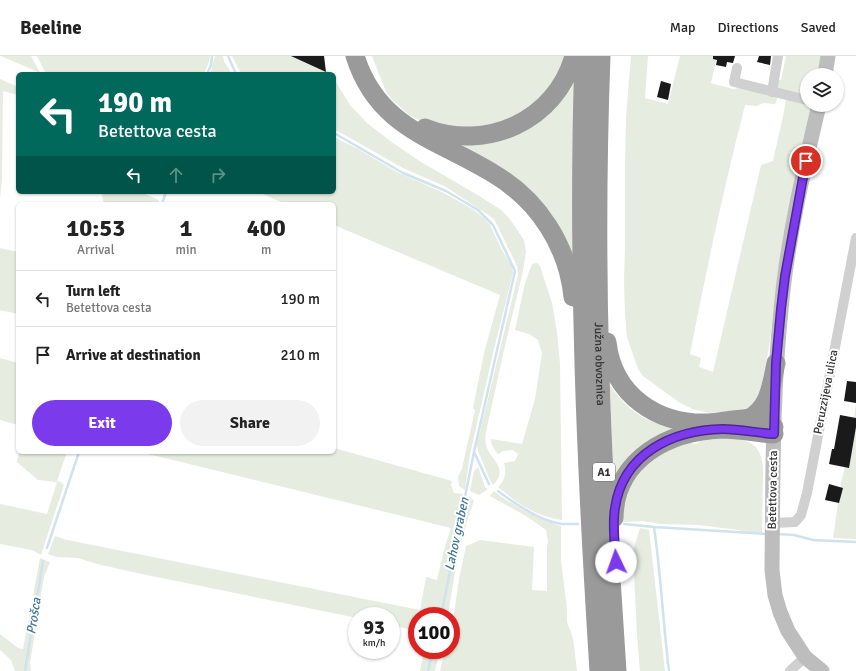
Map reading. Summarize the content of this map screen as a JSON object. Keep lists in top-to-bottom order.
{
  "streets": {
    "highway": ["Južna obvoznica", "A1"],
    "street": ["Peruzzijeva ulica", "Betettova cesta"]
  },
  "crossings": [
    ["Peruzzijeva ulica", "Betettova cesta"]
  ],
  "water": ["Lahov graben", "Prošca"],
  "page": {
    "header": "Beeline",
    "nav": ["Map", "Directions", "Saved"],
    "turn": ["190 m", "Betettova cesta"],
    "eta": [
      "10:53",
      "Arrival",
      "1",
      "min",
      "400",
      "m"
    ],
    "list": [
      {
        "name": "Turn left",
        "note": "Betettova cesta",
        "value": "190 m"
      },
      {
        "name": "Arrive at destination",
        "value": "210 m"
      }
    ],
    "buttons": ["Exit", "Share"],
    "speed": "93 km/h",
    "limit": "100"
  }
}
